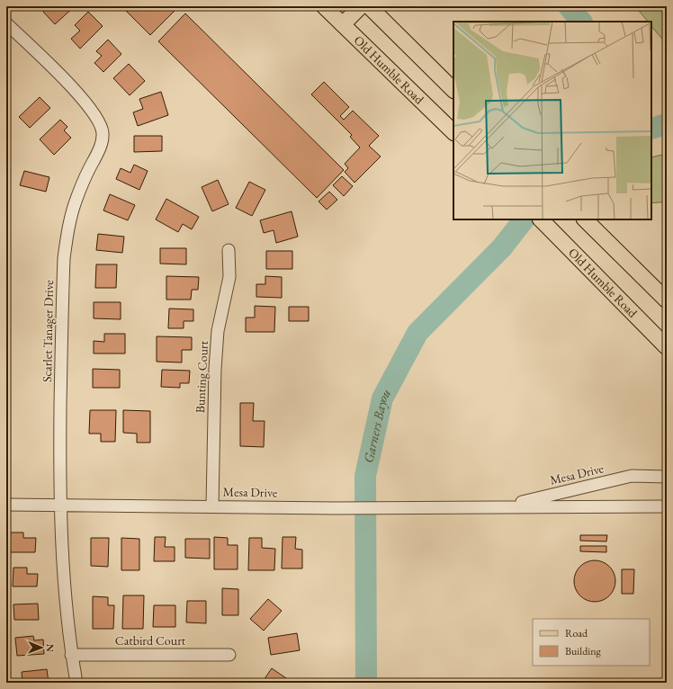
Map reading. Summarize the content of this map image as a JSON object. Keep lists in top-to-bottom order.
{
  "streets": {
    "main road": ["Old Humble Road"],
    "street": [
      "Scarlet Tanager Drive",
      "Bunting Court",
      "Mesa Drive",
      "Catbird Court"
    ]
  },
  "crossings": [
    ["Scarlet Tanager Drive", "Mesa Drive"],
    ["Scarlet Tanager Drive", "Catbird Court"],
    ["Bunting Court", "Mesa Drive"]
  ],
  "water": ["Garners Bayou"],
  "legend": ["Road", "Building"],
  "north": "right"
}
